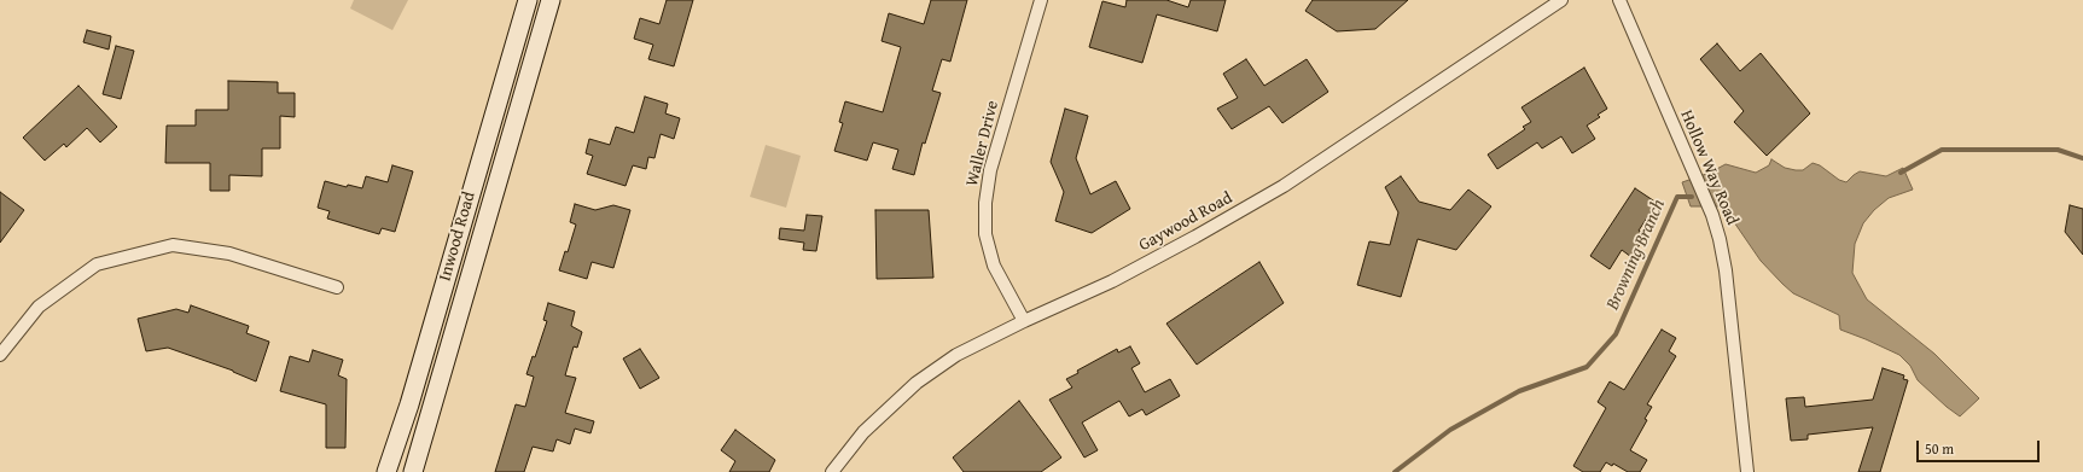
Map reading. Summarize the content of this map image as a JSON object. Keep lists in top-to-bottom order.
{
  "streets": {
    "main road": ["Inwood Road"],
    "street": ["Waller Drive", "Hollow Way Road", "Gaywood Road"]
  },
  "crossings": [
    ["Waller Drive", "Gaywood Road"]
  ],
  "water": ["Browning Branch"],
  "scale_bar": "50 m"
}
